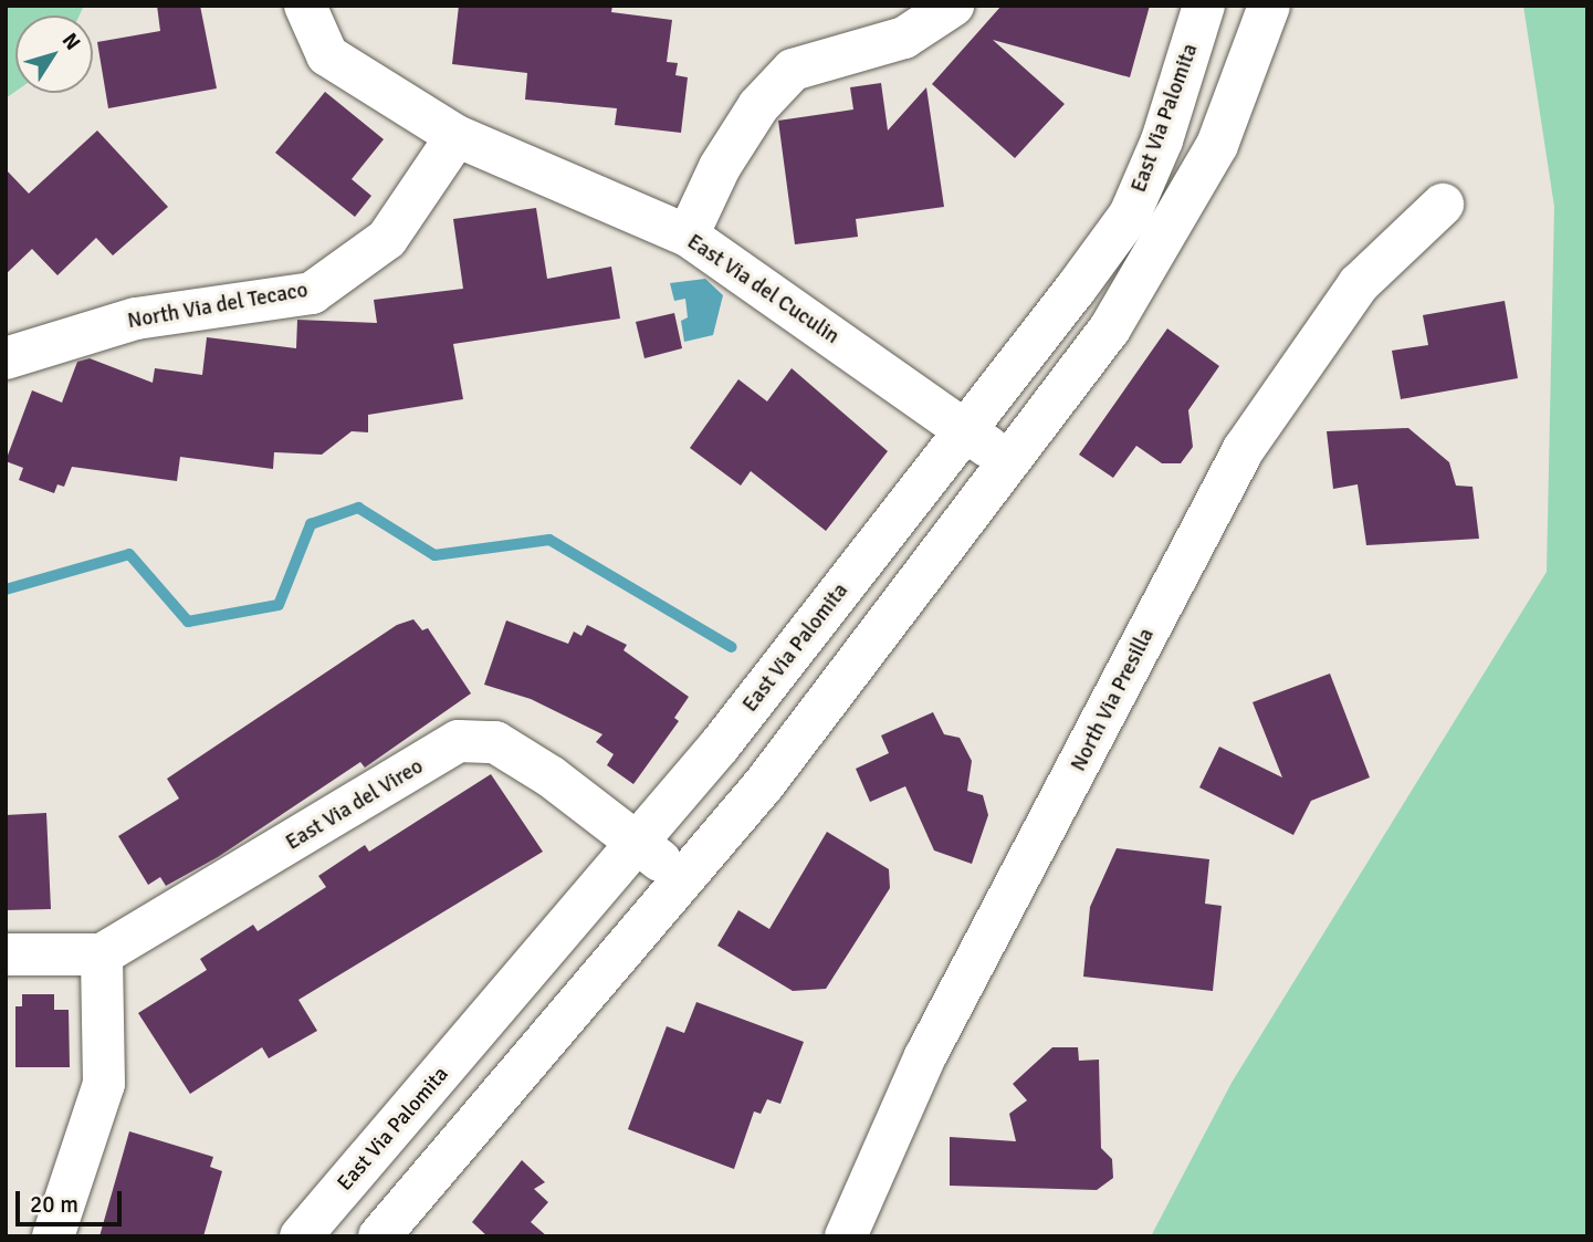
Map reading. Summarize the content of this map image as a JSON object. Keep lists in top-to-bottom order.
{
  "streets": {
    "street": [
      "East Via Palomita",
      "East Via del Cuculin",
      "North Via del Tecaco",
      "North Via Presilla",
      "East Via del Vireo"
    ]
  },
  "crossings": [
    ["East Via Palomita", "East Via del Cuculin"],
    ["East Via Palomita", "East Via del Vireo"],
    ["East Via del Cuculin", "North Via del Tecaco"]
  ],
  "scale_bar": "20 m",
  "north": "top right"
}
